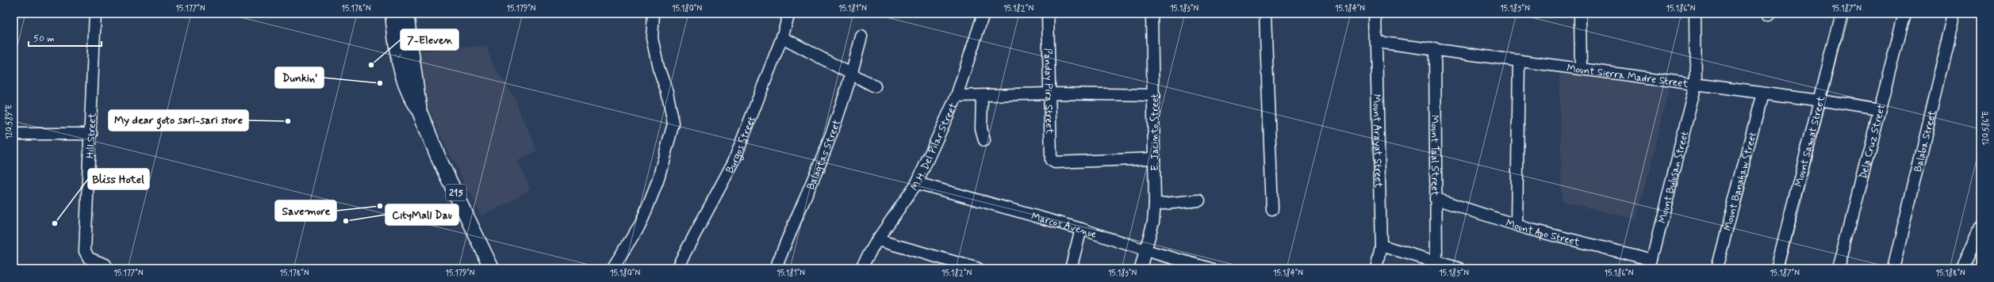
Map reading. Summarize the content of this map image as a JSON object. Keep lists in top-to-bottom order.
{
  "streets": {
    "main road": ["215"],
    "street": [
      "Mount Sierra Madre Street",
      "Panday Pira Street",
      "E. Jacinto Street",
      "Hill Street",
      "Mount Arayat Street",
      "Mount Samat Street",
      "Dela Cruz Street",
      "Balaba Street",
      "Burgos Street",
      "M.H. Del Pilar Street",
      "Balagtas Street",
      "Mount Taal Street",
      "Mount Bulusan Street",
      "Mount Banahaw Street",
      "Marcos Avenue",
      "Mount Apo Street"
    ]
  },
  "crossings": [
    ["Mount Sierra Madre Street", "Mount Arayat Street"],
    ["Mount Sierra Madre Street", "Mount Samat Street"],
    ["Mount Sierra Madre Street", "Dela Cruz Street"],
    ["Mount Sierra Madre Street", "Mount Taal Street"],
    ["Mount Sierra Madre Street", "Mount Bulusan Street"],
    ["Mount Sierra Madre Street", "Mount Banahaw Street"],
    ["Panday Pira Street", "E. Jacinto Street"],
    ["E. Jacinto Street", "Marcos Avenue"],
    ["M.H. Del Pilar Street", "Marcos Avenue"],
    ["Mount Taal Street", "Mount Apo Street"],
    ["Mount Bulusan Street", "Mount Apo Street"]
  ],
  "places": [
    "7-Eleven",
    "Dunkin'",
    "My dear goto sari-sari store",
    "Savemore",
    "CityMall Dau",
    "Bliss Hotel"
  ],
  "scale_bar": "50 m",
  "coordinates": [
    "15.177°N",
    "15.178°N",
    "15.179°N",
    "15.180°N",
    "15.181°N",
    "15.182°N",
    "15.183°N",
    "15.184°N",
    "15.185°N",
    "15.186°N",
    "15.187°N",
    "120.589°E",
    "120.586°E",
    "15.188°N"
  ]
}
